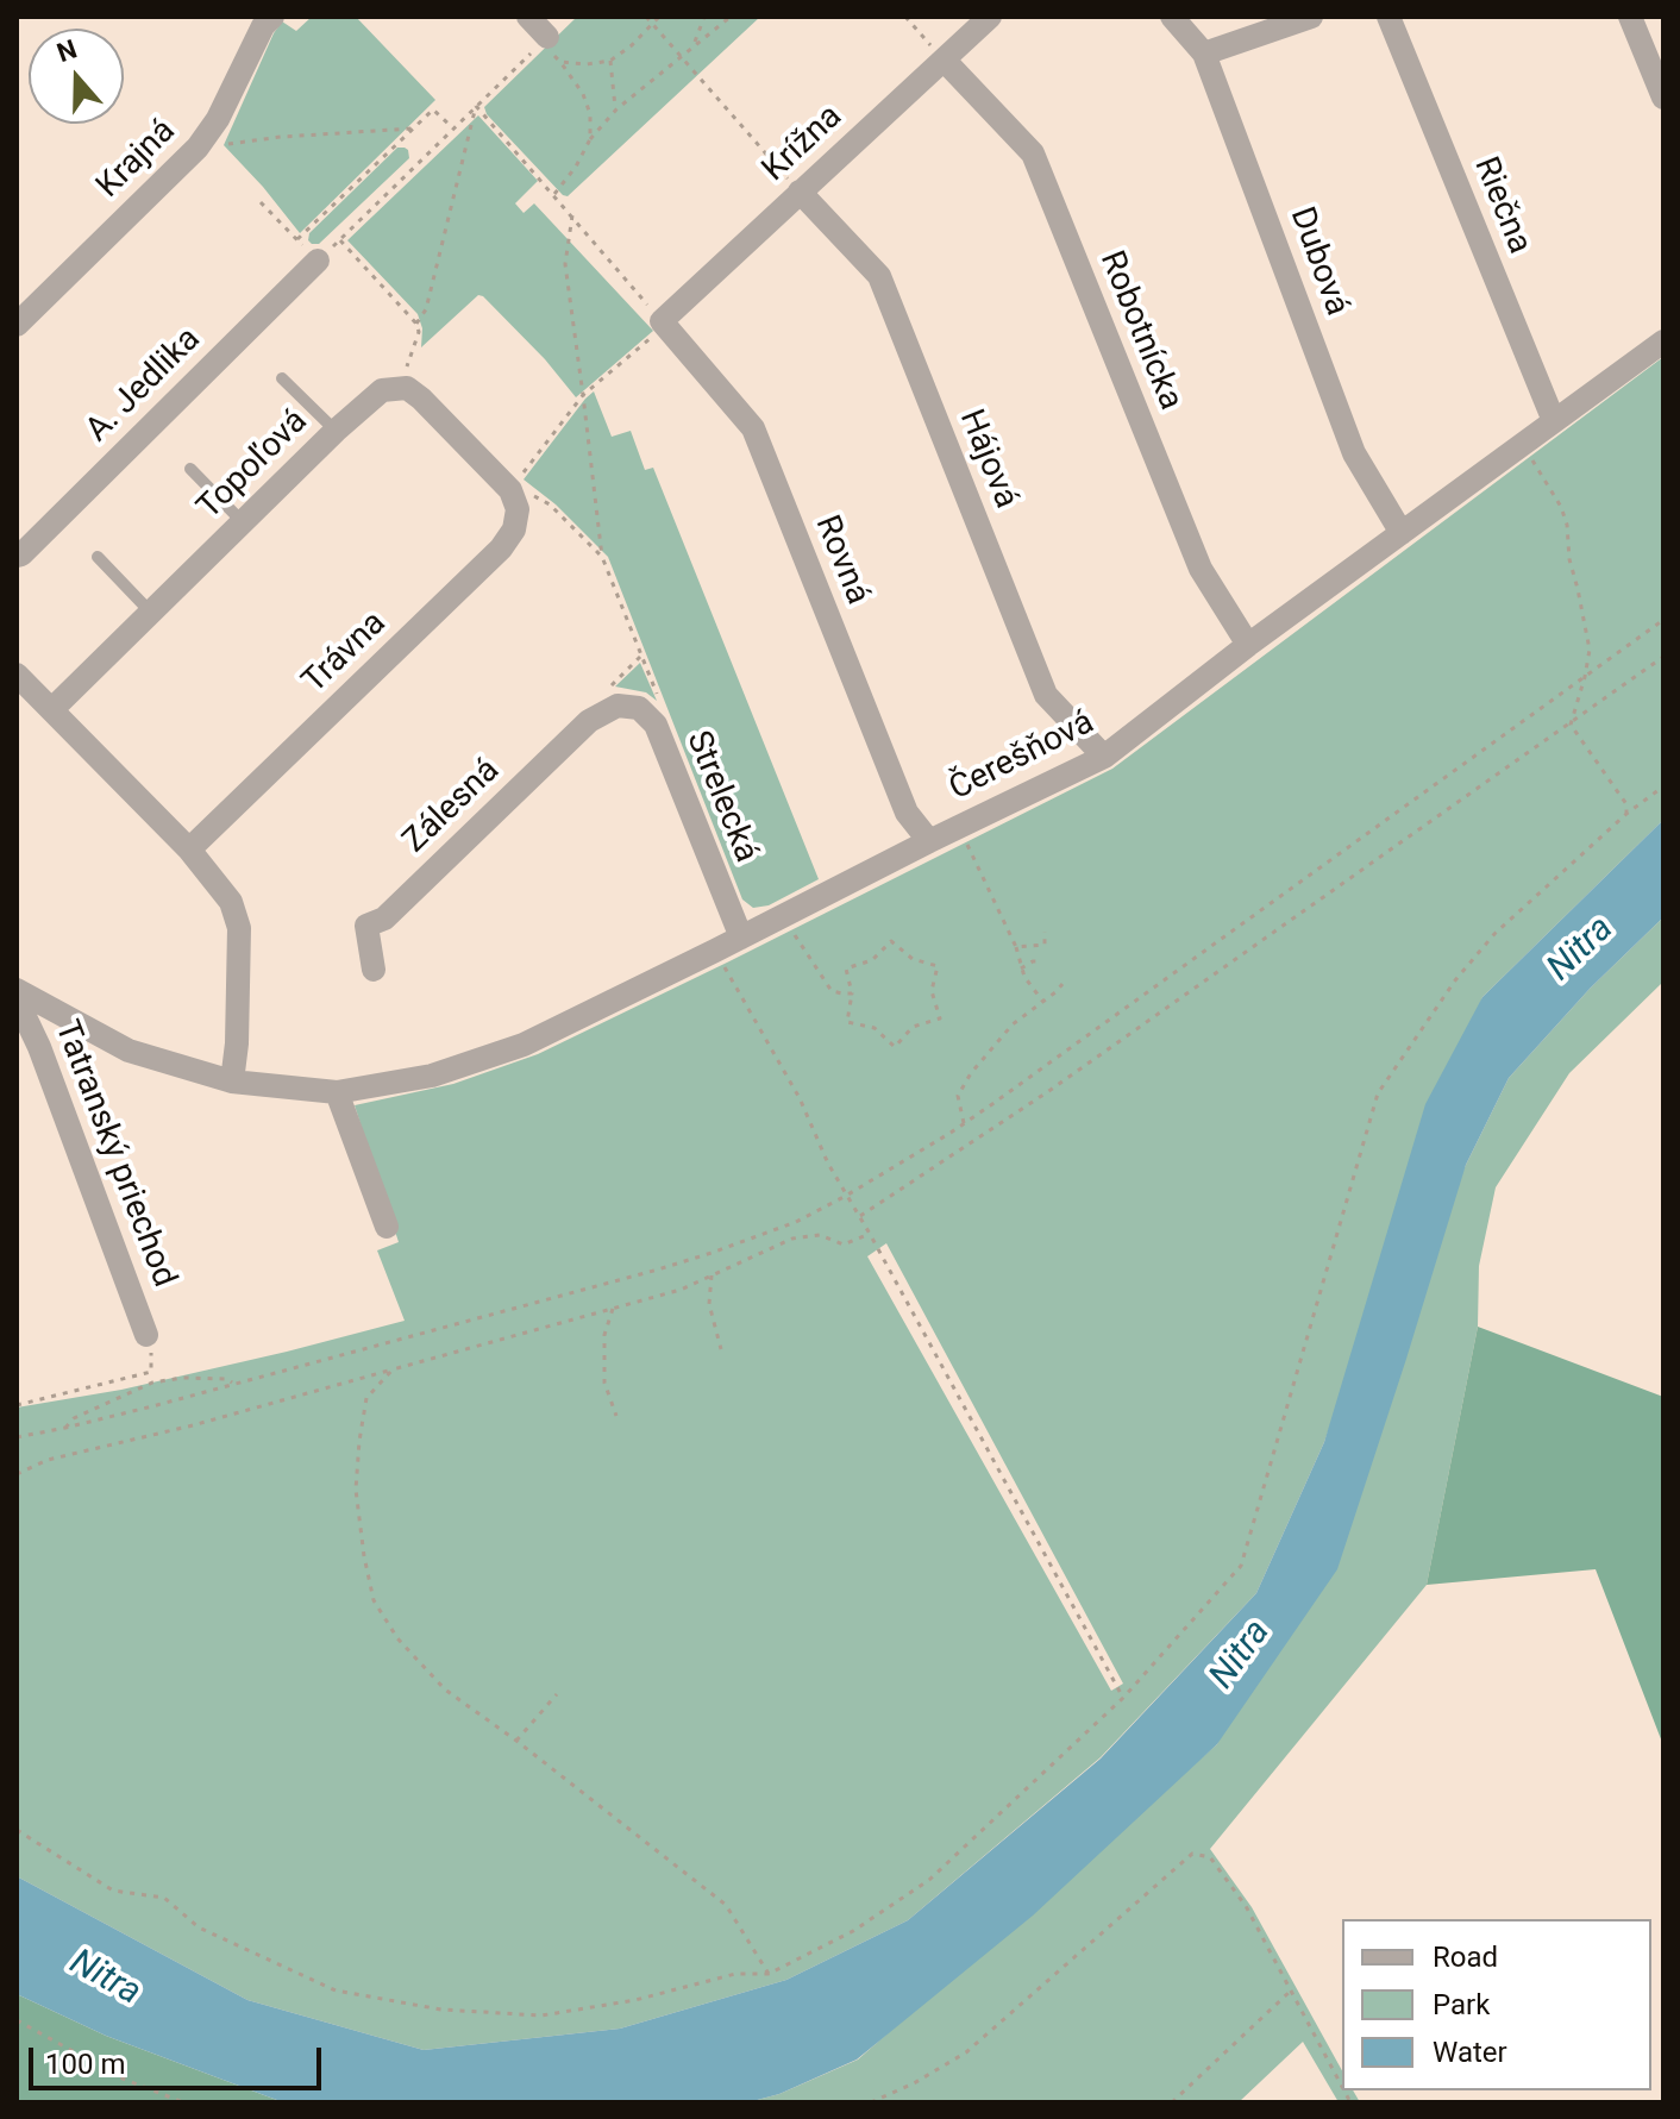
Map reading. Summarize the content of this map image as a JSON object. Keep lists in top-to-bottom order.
{
  "streets": {
    "street": [
      "Krížna",
      "Krajná",
      "Riečna",
      "Dubová",
      "Robotnícka",
      "A. Jedlika",
      "Hájová",
      "Topoľová",
      "Rovná",
      "Trávna",
      "Čerešňová",
      "Strelecká",
      "Zálesná",
      "Tatranský priechod"
    ]
  },
  "crossings": [
    ["Krížna", "Robotnícka"],
    ["Krížna", "Hájová"],
    ["Krížna", "Rovná"],
    ["Riečna", "Čerešňová"],
    ["Dubová", "Čerešňová"],
    ["Robotnícka", "Čerešňová"],
    ["Hájová", "Čerešňová"],
    ["Topoľová", "Trávna"],
    ["Rovná", "Čerešňová"],
    ["Čerešňová", "Strelecká"],
    ["Strelecká", "Zálesná"]
  ],
  "water": ["Nitra"],
  "legend": ["Road", "Park", "Water"],
  "scale_bar": "100 m",
  "north": "top"
}
